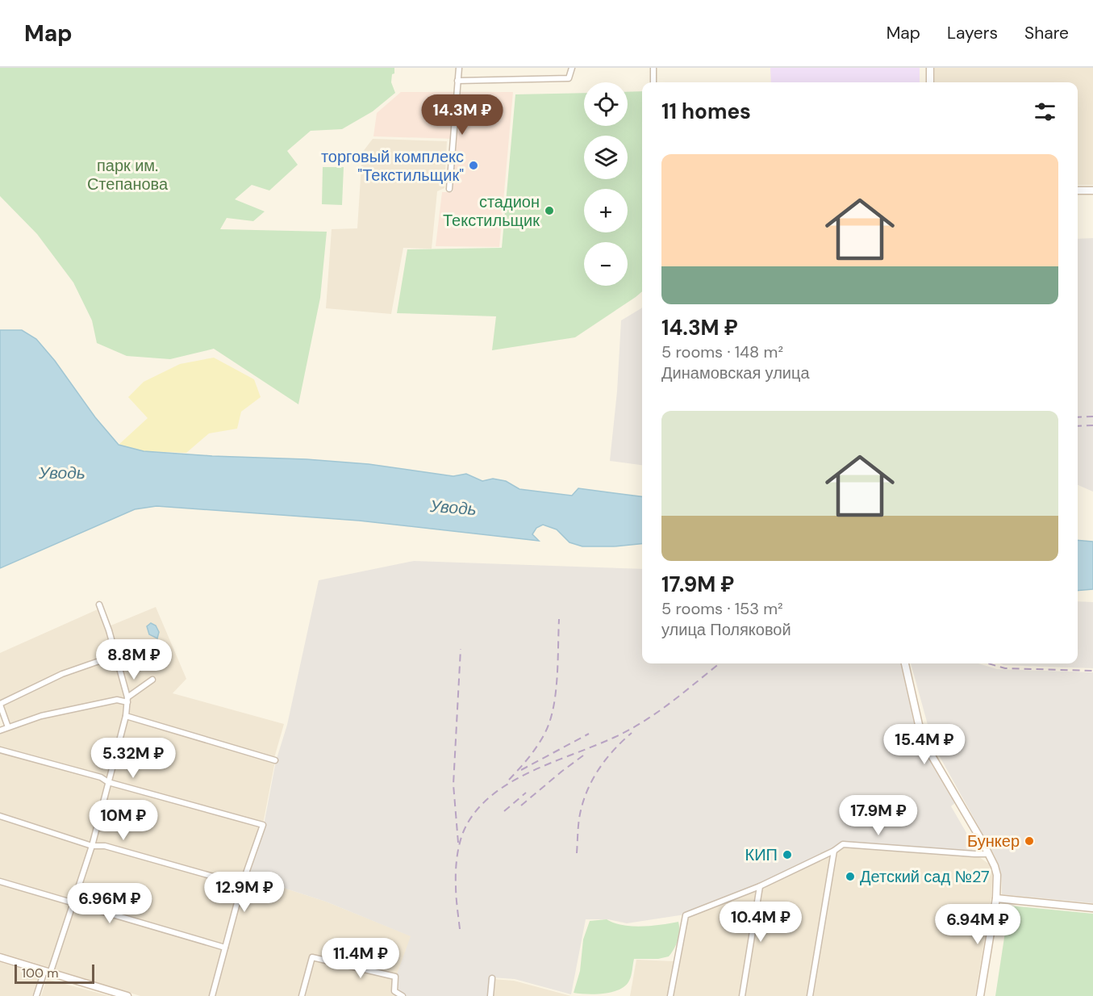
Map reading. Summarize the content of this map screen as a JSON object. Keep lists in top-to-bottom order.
{
  "water": ["Уводь"],
  "parks": ["парк им. Степанова"],
  "places": [
    "торговый комплекс \"Текстильщик\"",
    "стадион Текстильщик",
    "Бункер",
    "КИП",
    "Детский сад №27"
  ],
  "scale_bar": "100 m",
  "page": {
    "header": "Map",
    "nav": ["Map", "Layers", "Share"],
    "map_buttons": ["+", "−"],
    "heading": "11 homes",
    "price": [
      "14.3M ₽",
      "8.8M ₽",
      "15.4M ₽",
      "5.32M ₽",
      "17.9M ₽",
      "10M ₽",
      "12.9M ₽",
      "6.96M ₽",
      "10.4M ₽",
      "6.94M ₽",
      "11.4M ₽"
    ],
    "list": [
      {
        "name": "14.3M ₽",
        "note": "5 rooms · 148 m² · Динамовская улица"
      },
      {
        "name": "17.9M ₽",
        "note": "5 rooms · 153 m² · улица Поляковой"
      }
    ],
    "scale": "100 m"
  }
}
